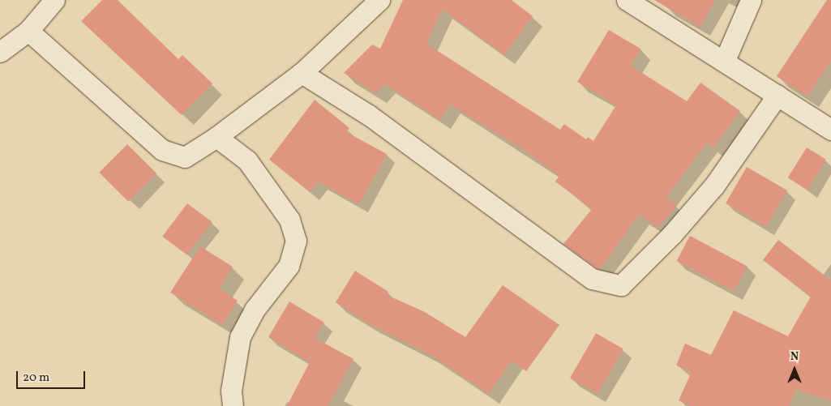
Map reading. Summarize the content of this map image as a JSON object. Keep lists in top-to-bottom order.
{
  "scale_bar": "20 m",
  "north": "top"
}
